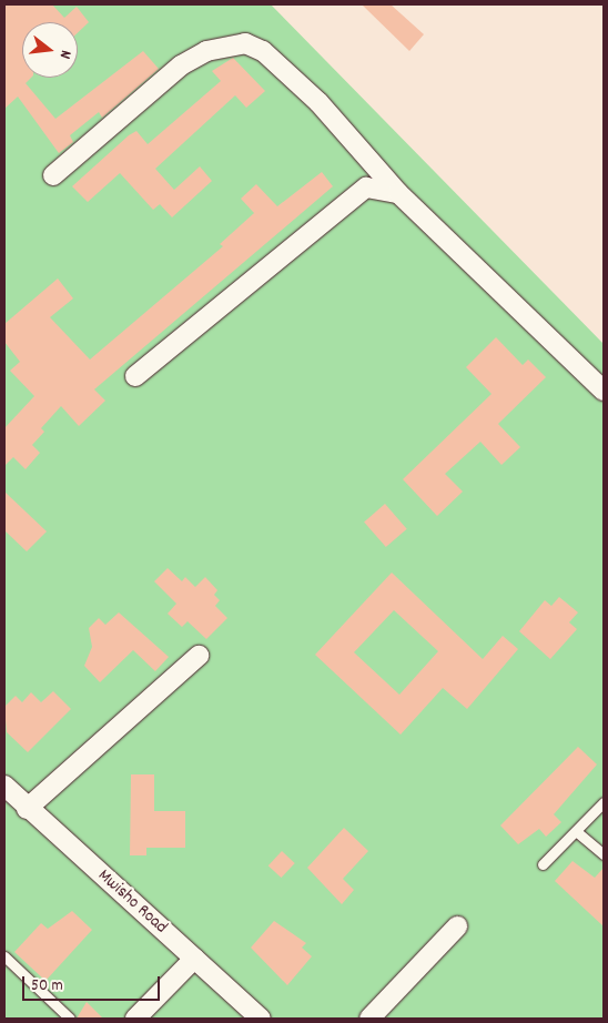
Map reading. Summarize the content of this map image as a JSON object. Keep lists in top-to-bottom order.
{
  "streets": {
    "street": ["Mwisho Road"]
  },
  "scale_bar": "50 m",
  "north": "right"
}
